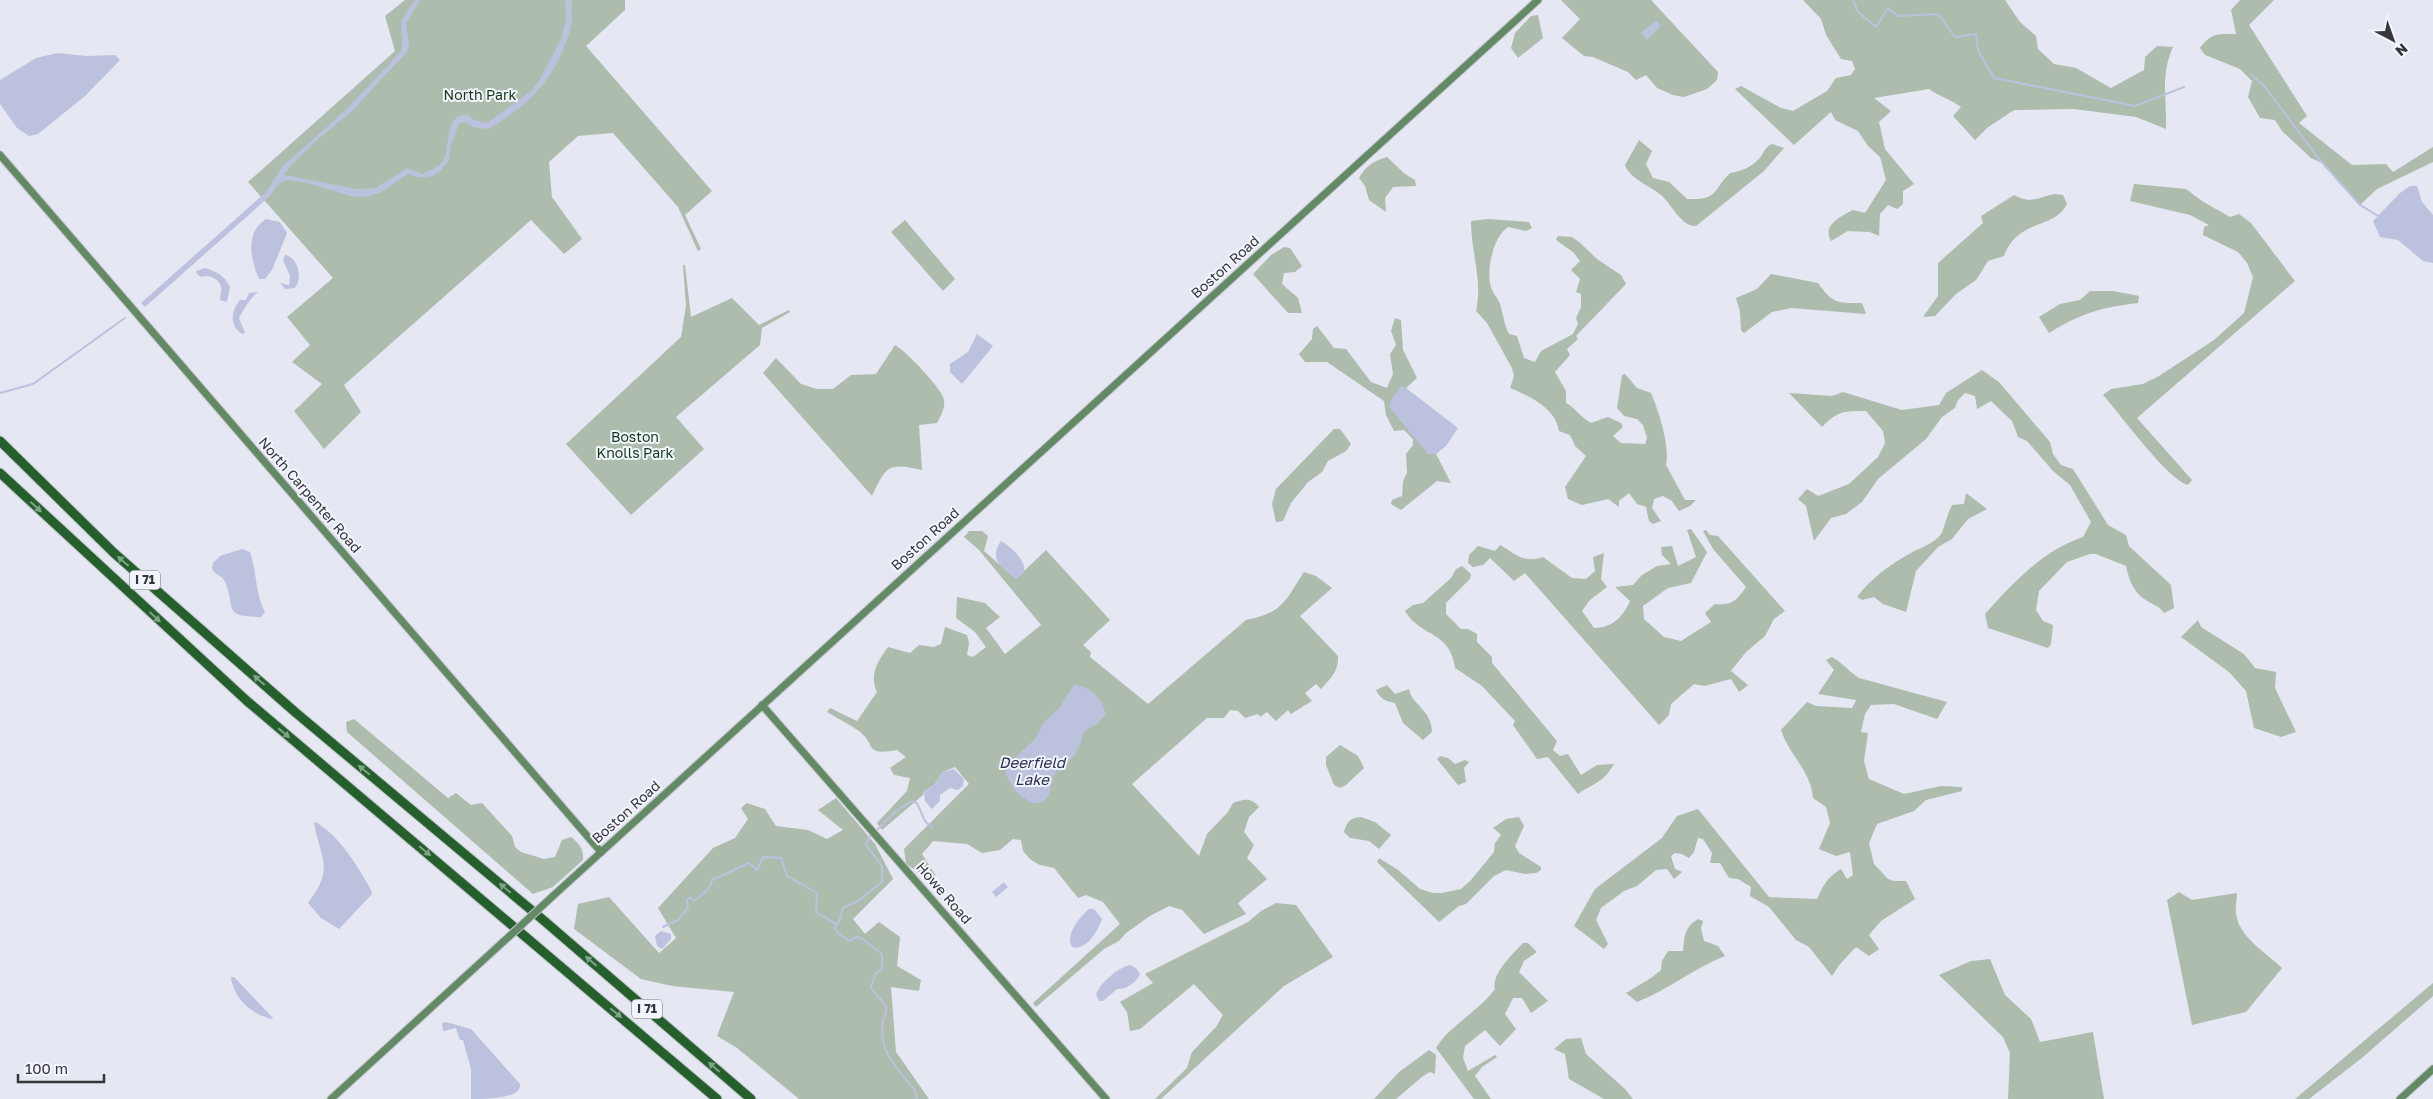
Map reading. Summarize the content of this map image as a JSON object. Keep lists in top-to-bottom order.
{
  "streets": {
    "highway": ["I 71"],
    "street": ["Boston Road", "North Carpenter Road", "Howe Road"]
  },
  "crossings": [
    ["Boston Road", "North Carpenter Road"],
    ["Boston Road", "Howe Road"]
  ],
  "water": ["Deerfield Lake"],
  "parks": ["North Park", "Boston Knolls Park"],
  "scale_bar": "100 m",
  "north": "bottom right"
}
